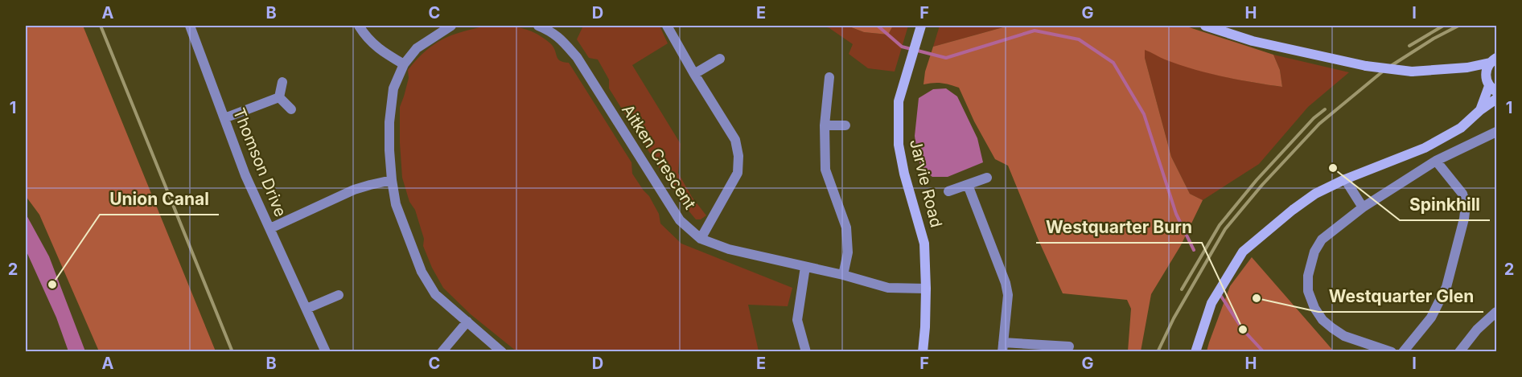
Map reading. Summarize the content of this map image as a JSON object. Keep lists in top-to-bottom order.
{
  "streets": {
    "street": ["Aitken Crescent", "Thomson Drive", "Jarvie Road"]
  },
  "crossings": [
    ["Aitken Crescent", "Jarvie Road"]
  ],
  "places": [
    "Spinkhill",
    "Union Canal",
    "Westquarter Glen",
    "Westquarter Burn"
  ],
  "grid": {
    "columns": [
      "A",
      "B",
      "C",
      "D",
      "E",
      "F",
      "G",
      "H",
      "I"
    ],
    "rows": ["1", "2"]
  }
}
